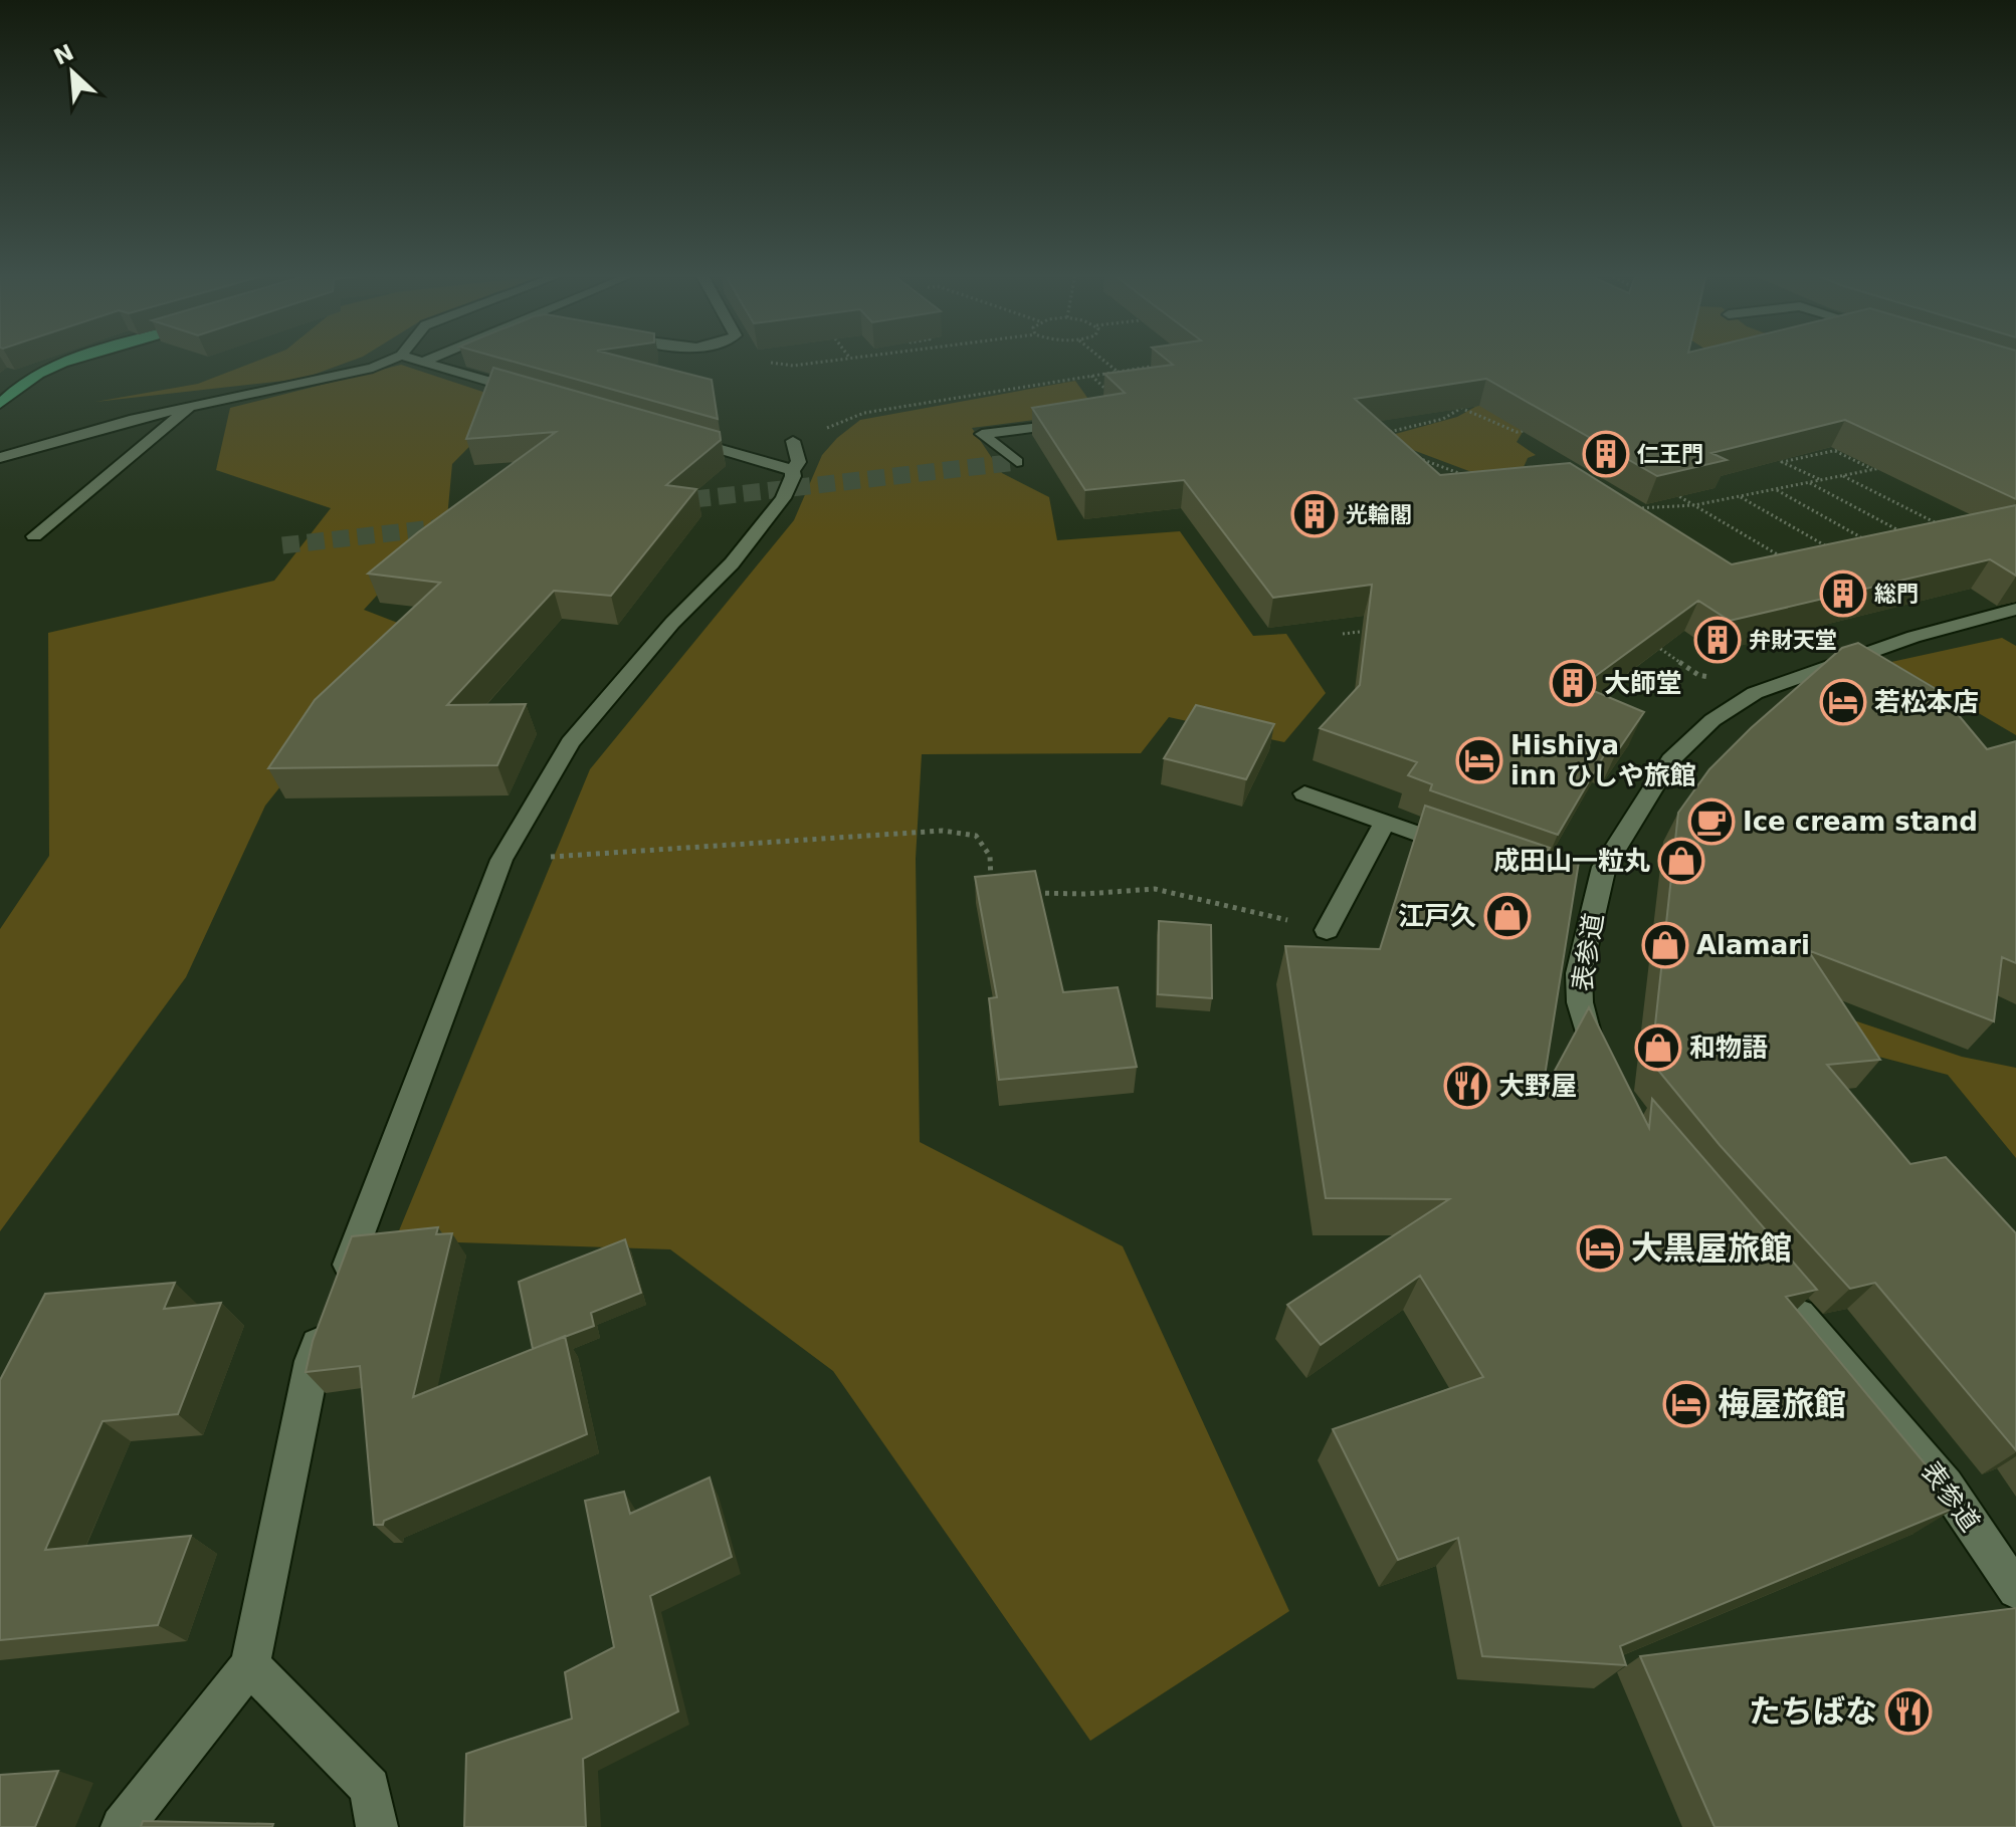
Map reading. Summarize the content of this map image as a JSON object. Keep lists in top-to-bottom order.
{
  "streets": {
    "street": ["表参道"]
  },
  "places": {
    "building": [
      "仁王門",
      "光輪閣",
      "総門",
      "弁財天堂",
      "大師堂"
    ],
    "hotel": [
      "若松本店",
      "Hishiya inn ひしや旅館",
      "大黒屋旅館",
      "梅屋旅館"
    ],
    "cafe": ["Ice cream stand"],
    "shop": [
      "成田山一粒丸",
      "江戸久",
      "Alamari",
      "和物語"
    ],
    "restaurant": ["大野屋", "たちばな"]
  },
  "north": "top left"
}
